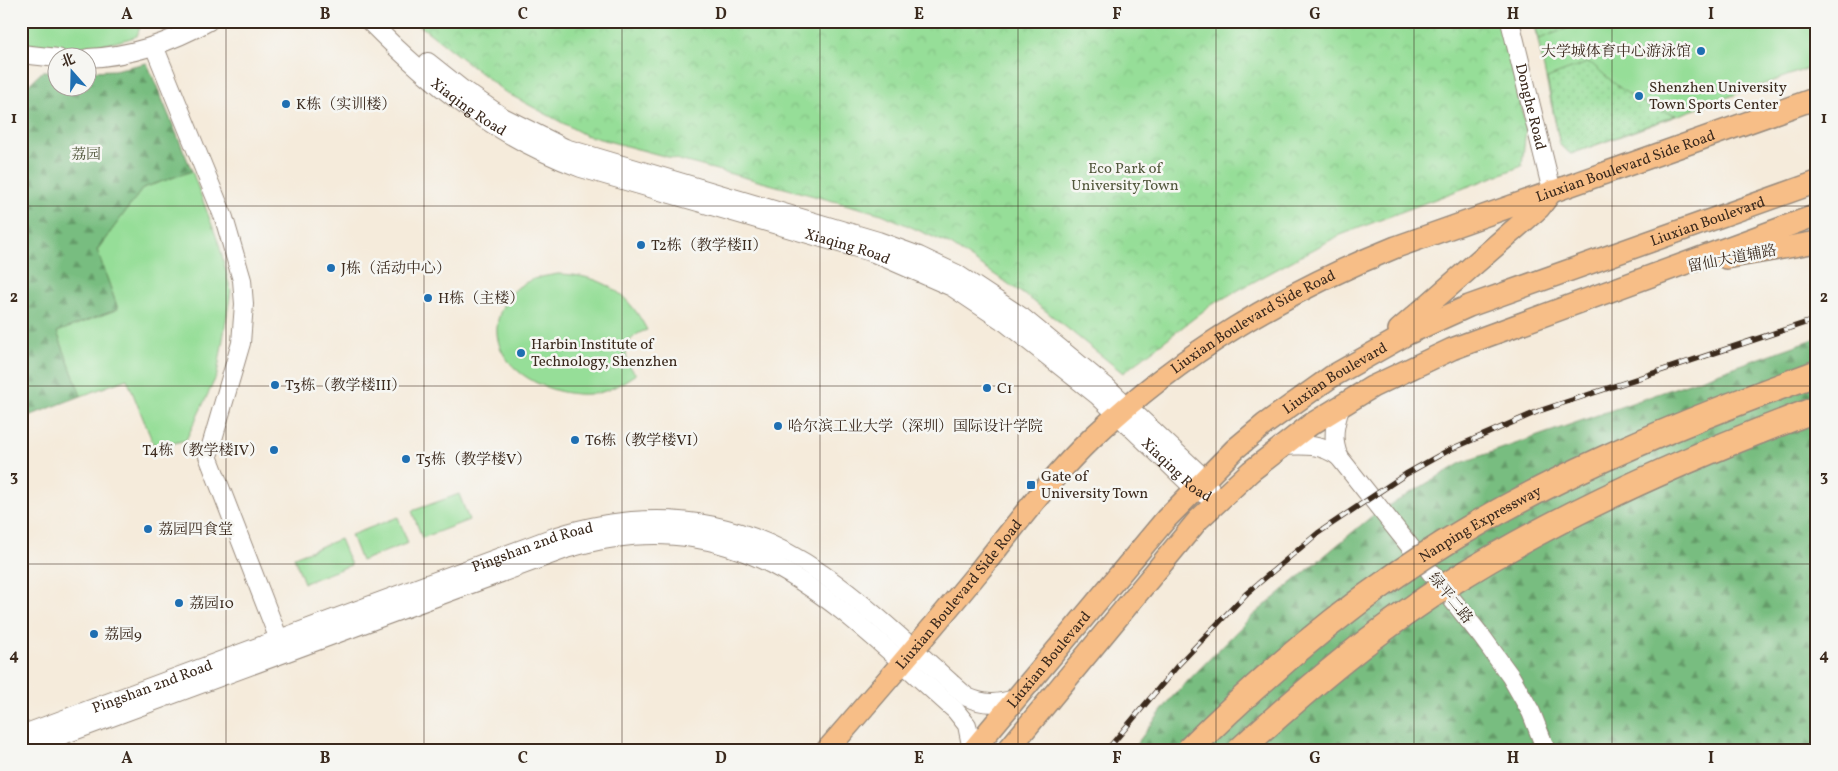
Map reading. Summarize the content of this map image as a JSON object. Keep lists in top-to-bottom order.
{
  "streets": {
    "highway": ["Nanping Expressway"],
    "main road": ["Liuxian Boulevard Side Road", "Liuxian Boulevard", "留仙大道辅路"],
    "street": [
      "Donghe Road",
      "Xiaqing Road",
      "Pingshan 2nd Road",
      "绿平二路"
    ]
  },
  "crossings": [
    ["Donghe Road", "Liuxian Boulevard Side Road"],
    ["Xiaqing Road", "Liuxian Boulevard Side Road"],
    ["Xiaqing Road", "Liuxian Boulevard"],
    ["Liuxian Boulevard Side Road", "Pingshan 2nd Road"],
    ["Liuxian Boulevard", "留仙大道辅路"],
    ["Liuxian Boulevard", "Pingshan 2nd Road"]
  ],
  "parks": ["荔园", "Eco Park of University Town"],
  "places": {
    "other": [
      "大学城体育中心游泳馆",
      "Shenzhen University Town Sports Center",
      "K栋（实训楼）",
      "T2栋（教学楼II）",
      "J栋（活动中心）",
      "H栋（主楼）",
      "Harbin Institute of Technology, Shenzhen",
      "T3栋（教学楼III）",
      "C1",
      "哈尔滨工业大学（深圳）国际设计学院",
      "T6栋（教学楼VI）",
      "T4栋（教学楼IV）",
      "T5栋（教学楼V）",
      "荔园四食堂",
      "荔园10",
      "荔园9"
    ],
    "transit": ["Gate of University Town"]
  },
  "north": "top",
  "grid": {
    "columns": [
      "A",
      "B",
      "C",
      "D",
      "E",
      "F",
      "G",
      "H",
      "I"
    ],
    "rows": [
      "1",
      "2",
      "3",
      "4"
    ]
  }
}
